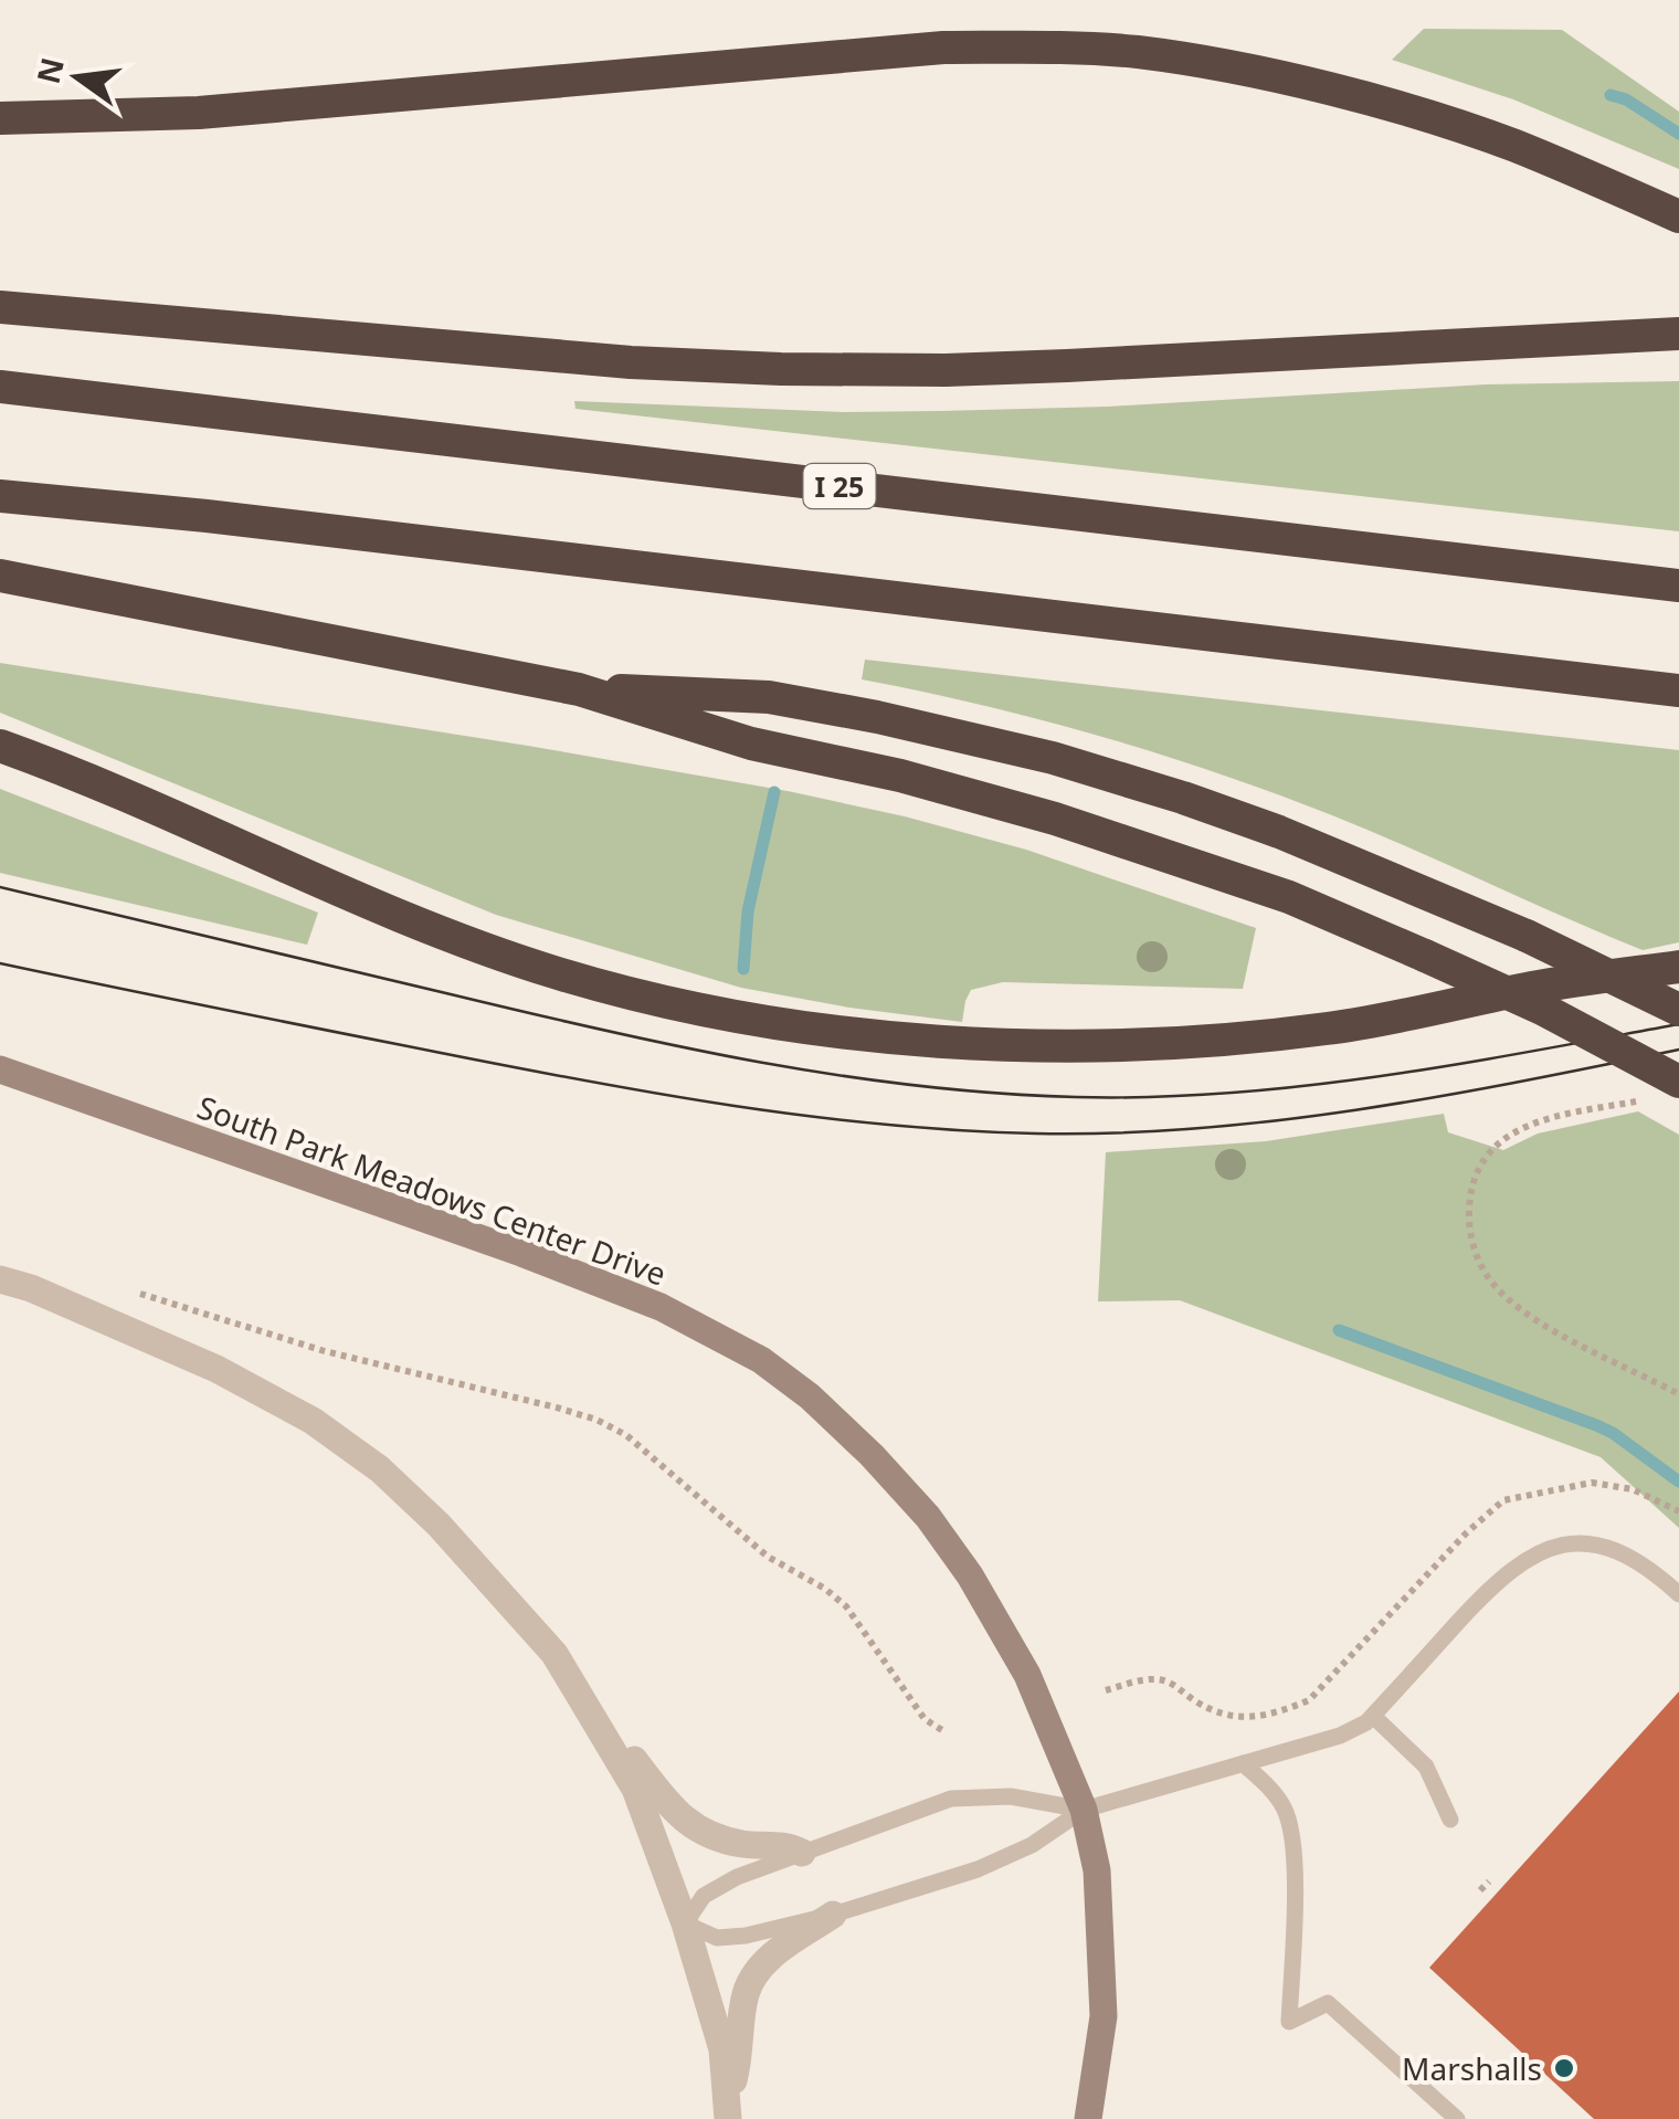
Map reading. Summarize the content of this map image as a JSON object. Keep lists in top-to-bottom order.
{
  "streets": {
    "highway": ["I 25"],
    "main road": ["South Park Meadows Center Drive"]
  },
  "places": ["Marshalls"],
  "north": "left"
}
